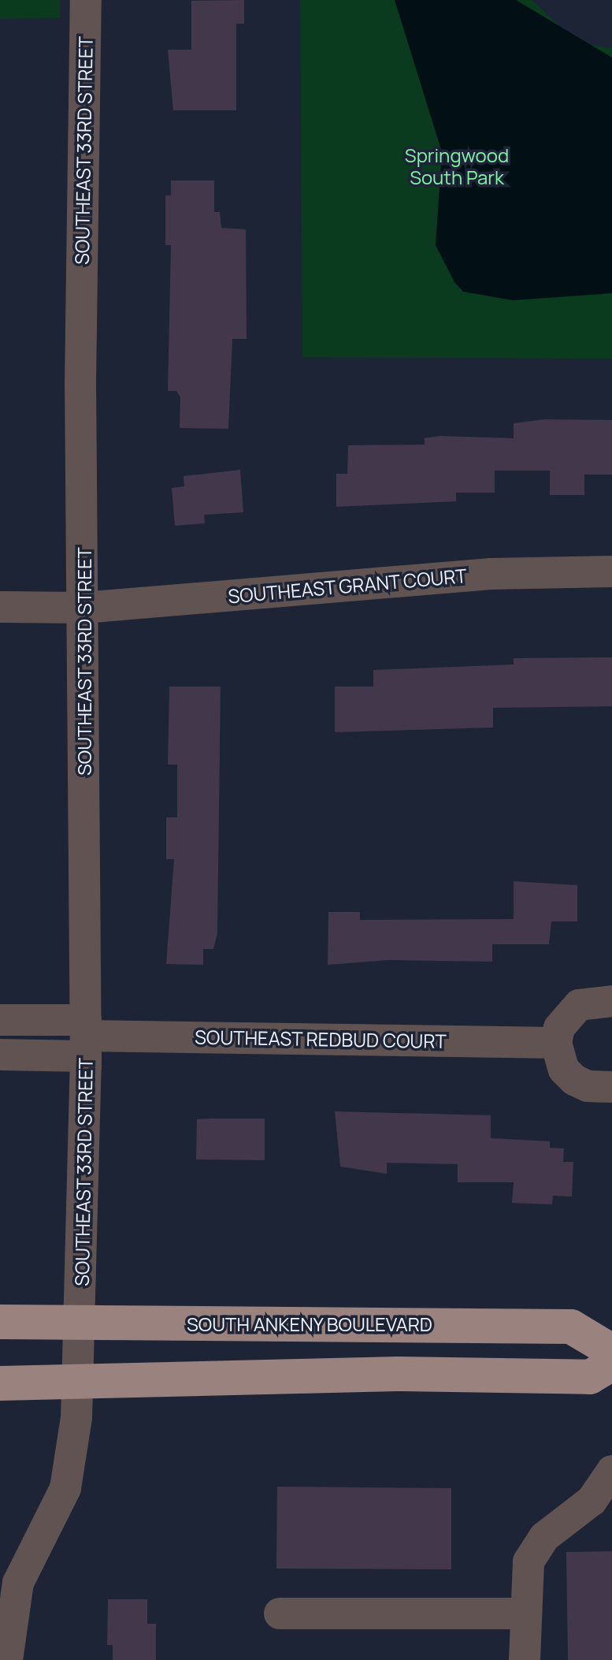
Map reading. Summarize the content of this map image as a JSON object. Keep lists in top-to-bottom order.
{
  "streets": {
    "main road": ["SOUTH ANKENY BOULEVARD"],
    "street": ["SOUTHEAST 33RD STREET", "SOUTHEAST GRANT COURT", "SOUTHEAST REDBUD COURT"]
  },
  "crossings": [
    ["SOUTHEAST 33RD STREET", "SOUTHEAST GRANT COURT"],
    ["SOUTHEAST 33RD STREET", "SOUTHEAST REDBUD COURT"],
    ["SOUTHEAST 33RD STREET", "SOUTH ANKENY BOULEVARD"]
  ],
  "parks": ["Springwood South Park"]
}
